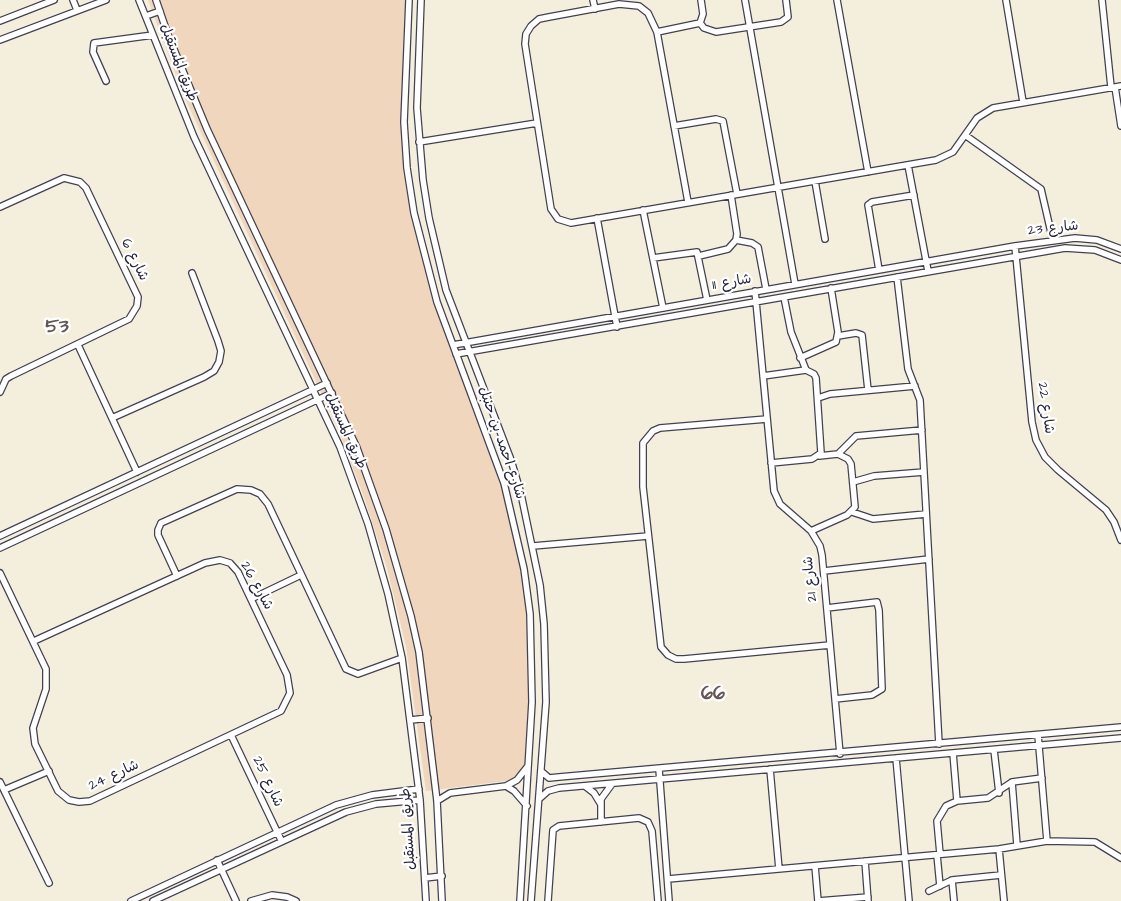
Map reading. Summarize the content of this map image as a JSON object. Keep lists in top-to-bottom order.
{
  "streets": {
    "street": [
      "طريق المستقبل",
      "شارع 23",
      "شارع 6",
      "شارع 11",
      "شارع 22",
      "شارع احمد بن حنبل",
      "شارع 21",
      "شارع 26",
      "شارع 24",
      "شارع 25"
    ]
  },
  "crossings": [
    ["شارع 23", "شارع 11"],
    ["شارع 23", "شارع 22"],
    ["شارع 11", "شارع 22"],
    ["شارع 11", "شارع احمد بن حنبل"],
    ["شارع 11", "شارع 21"],
    ["شارع 26", "شارع 24"],
    ["شارع 26", "شارع 25"],
    ["شارع 24", "شارع 25"]
  ],
  "districts": ["53", "66"]
}
